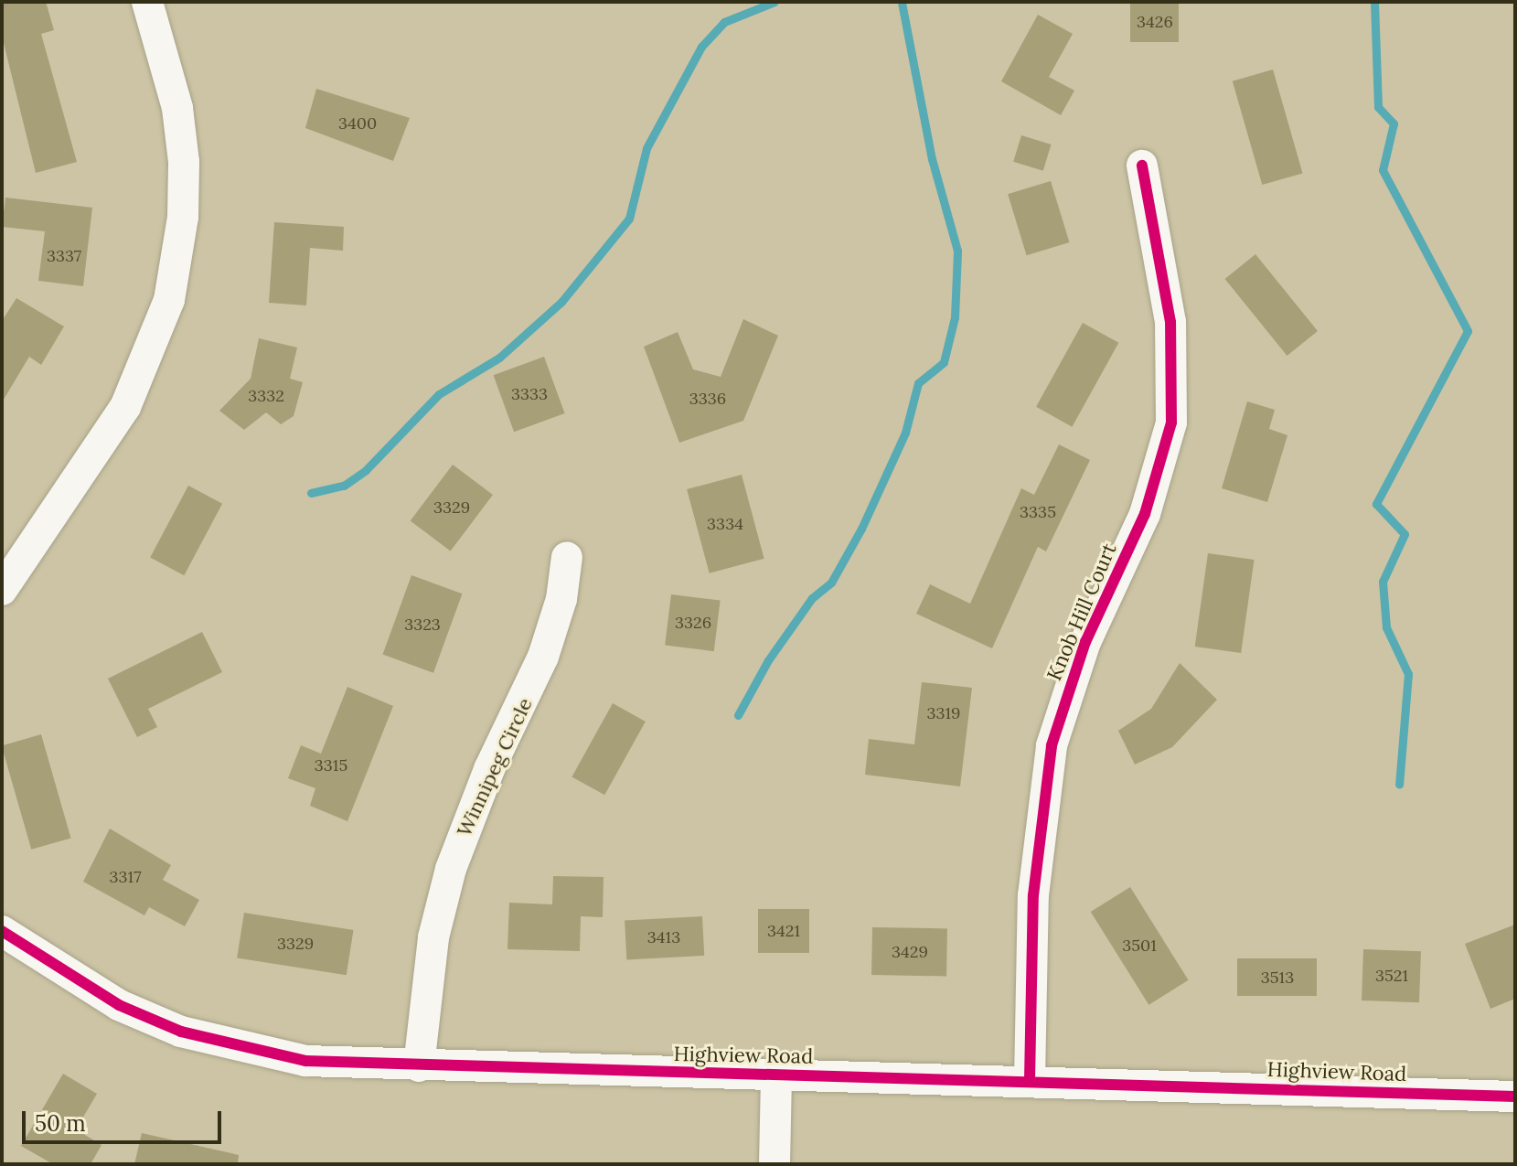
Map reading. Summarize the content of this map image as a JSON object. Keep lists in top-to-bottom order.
{
  "streets": {
    "street": ["Knob Hill Court", "Winnipeg Circle", "Highview Road"]
  },
  "crossings": [
    ["Knob Hill Court", "Highview Road"],
    ["Winnipeg Circle", "Highview Road"]
  ],
  "house_numbers": [
    "3426",
    "3400",
    "3337",
    "3333",
    "3332",
    "3336",
    "3329",
    "3335",
    "3334",
    "3326",
    "3323",
    "3319",
    "3315",
    "3317",
    "3421",
    "3413",
    "3329",
    "3501",
    "3429",
    "3521",
    "3513"
  ],
  "scale_bar": "50 m"
}
